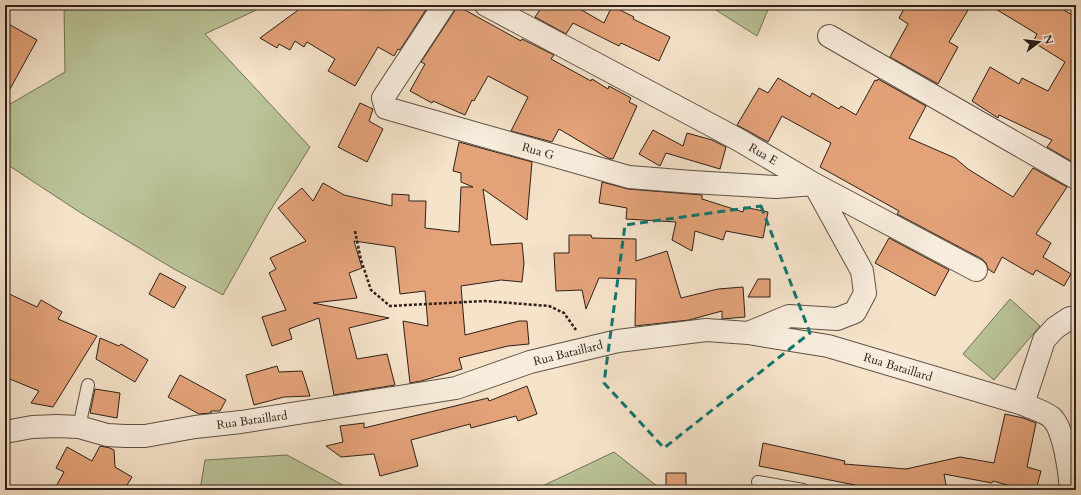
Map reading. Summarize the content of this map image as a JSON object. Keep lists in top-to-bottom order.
{
  "streets": {
    "street": ["Rua G", "Rua E", "Rua Bataillard"]
  },
  "crossings": [
    ["Rua G", "Rua E"]
  ],
  "north": "right"
}
